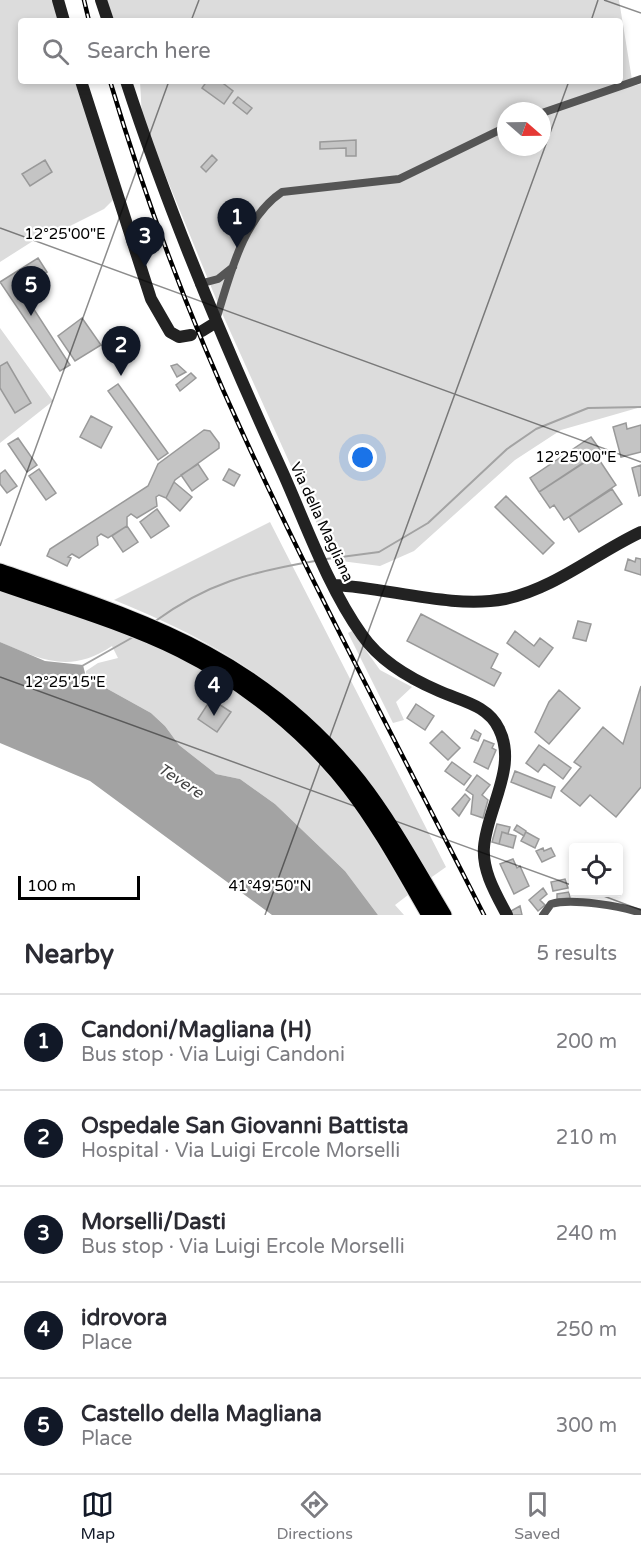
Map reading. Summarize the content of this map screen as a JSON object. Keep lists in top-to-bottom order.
{
  "streets": {
    "main road": ["Via della Magliana"]
  },
  "water": ["Tevere"],
  "scale_bar": "100 m",
  "north": "right",
  "page": {
    "search": "Search here",
    "pins": [
      "1",
      "3",
      "5",
      "2",
      "4"
    ],
    "scale": "100 m",
    "heading": ["Nearby", "5 results"],
    "list": [
      {
        "mark": "1",
        "name": "Candoni/Magliana (H)",
        "note": "Bus stop · Via Luigi Candoni",
        "value": "200 m"
      },
      {
        "mark": "2",
        "name": "Ospedale San Giovanni Battista",
        "note": "Hospital · Via Luigi Ercole Morselli",
        "value": "210 m"
      },
      {
        "mark": "3",
        "name": "Morselli/Dasti",
        "note": "Bus stop · Via Luigi Ercole Morselli",
        "value": "240 m"
      },
      {
        "mark": "4",
        "name": "idrovora",
        "note": "Place",
        "value": "250 m"
      },
      {
        "mark": "5",
        "name": "Castello della Magliana",
        "note": "Place",
        "value": "300 m"
      }
    ],
    "nav": ["Map", "Directions", "Saved"]
  },
  "coordinates": ["12°25'00\"E", "12°25'15\"E", "41°49'50\"N"]
}
